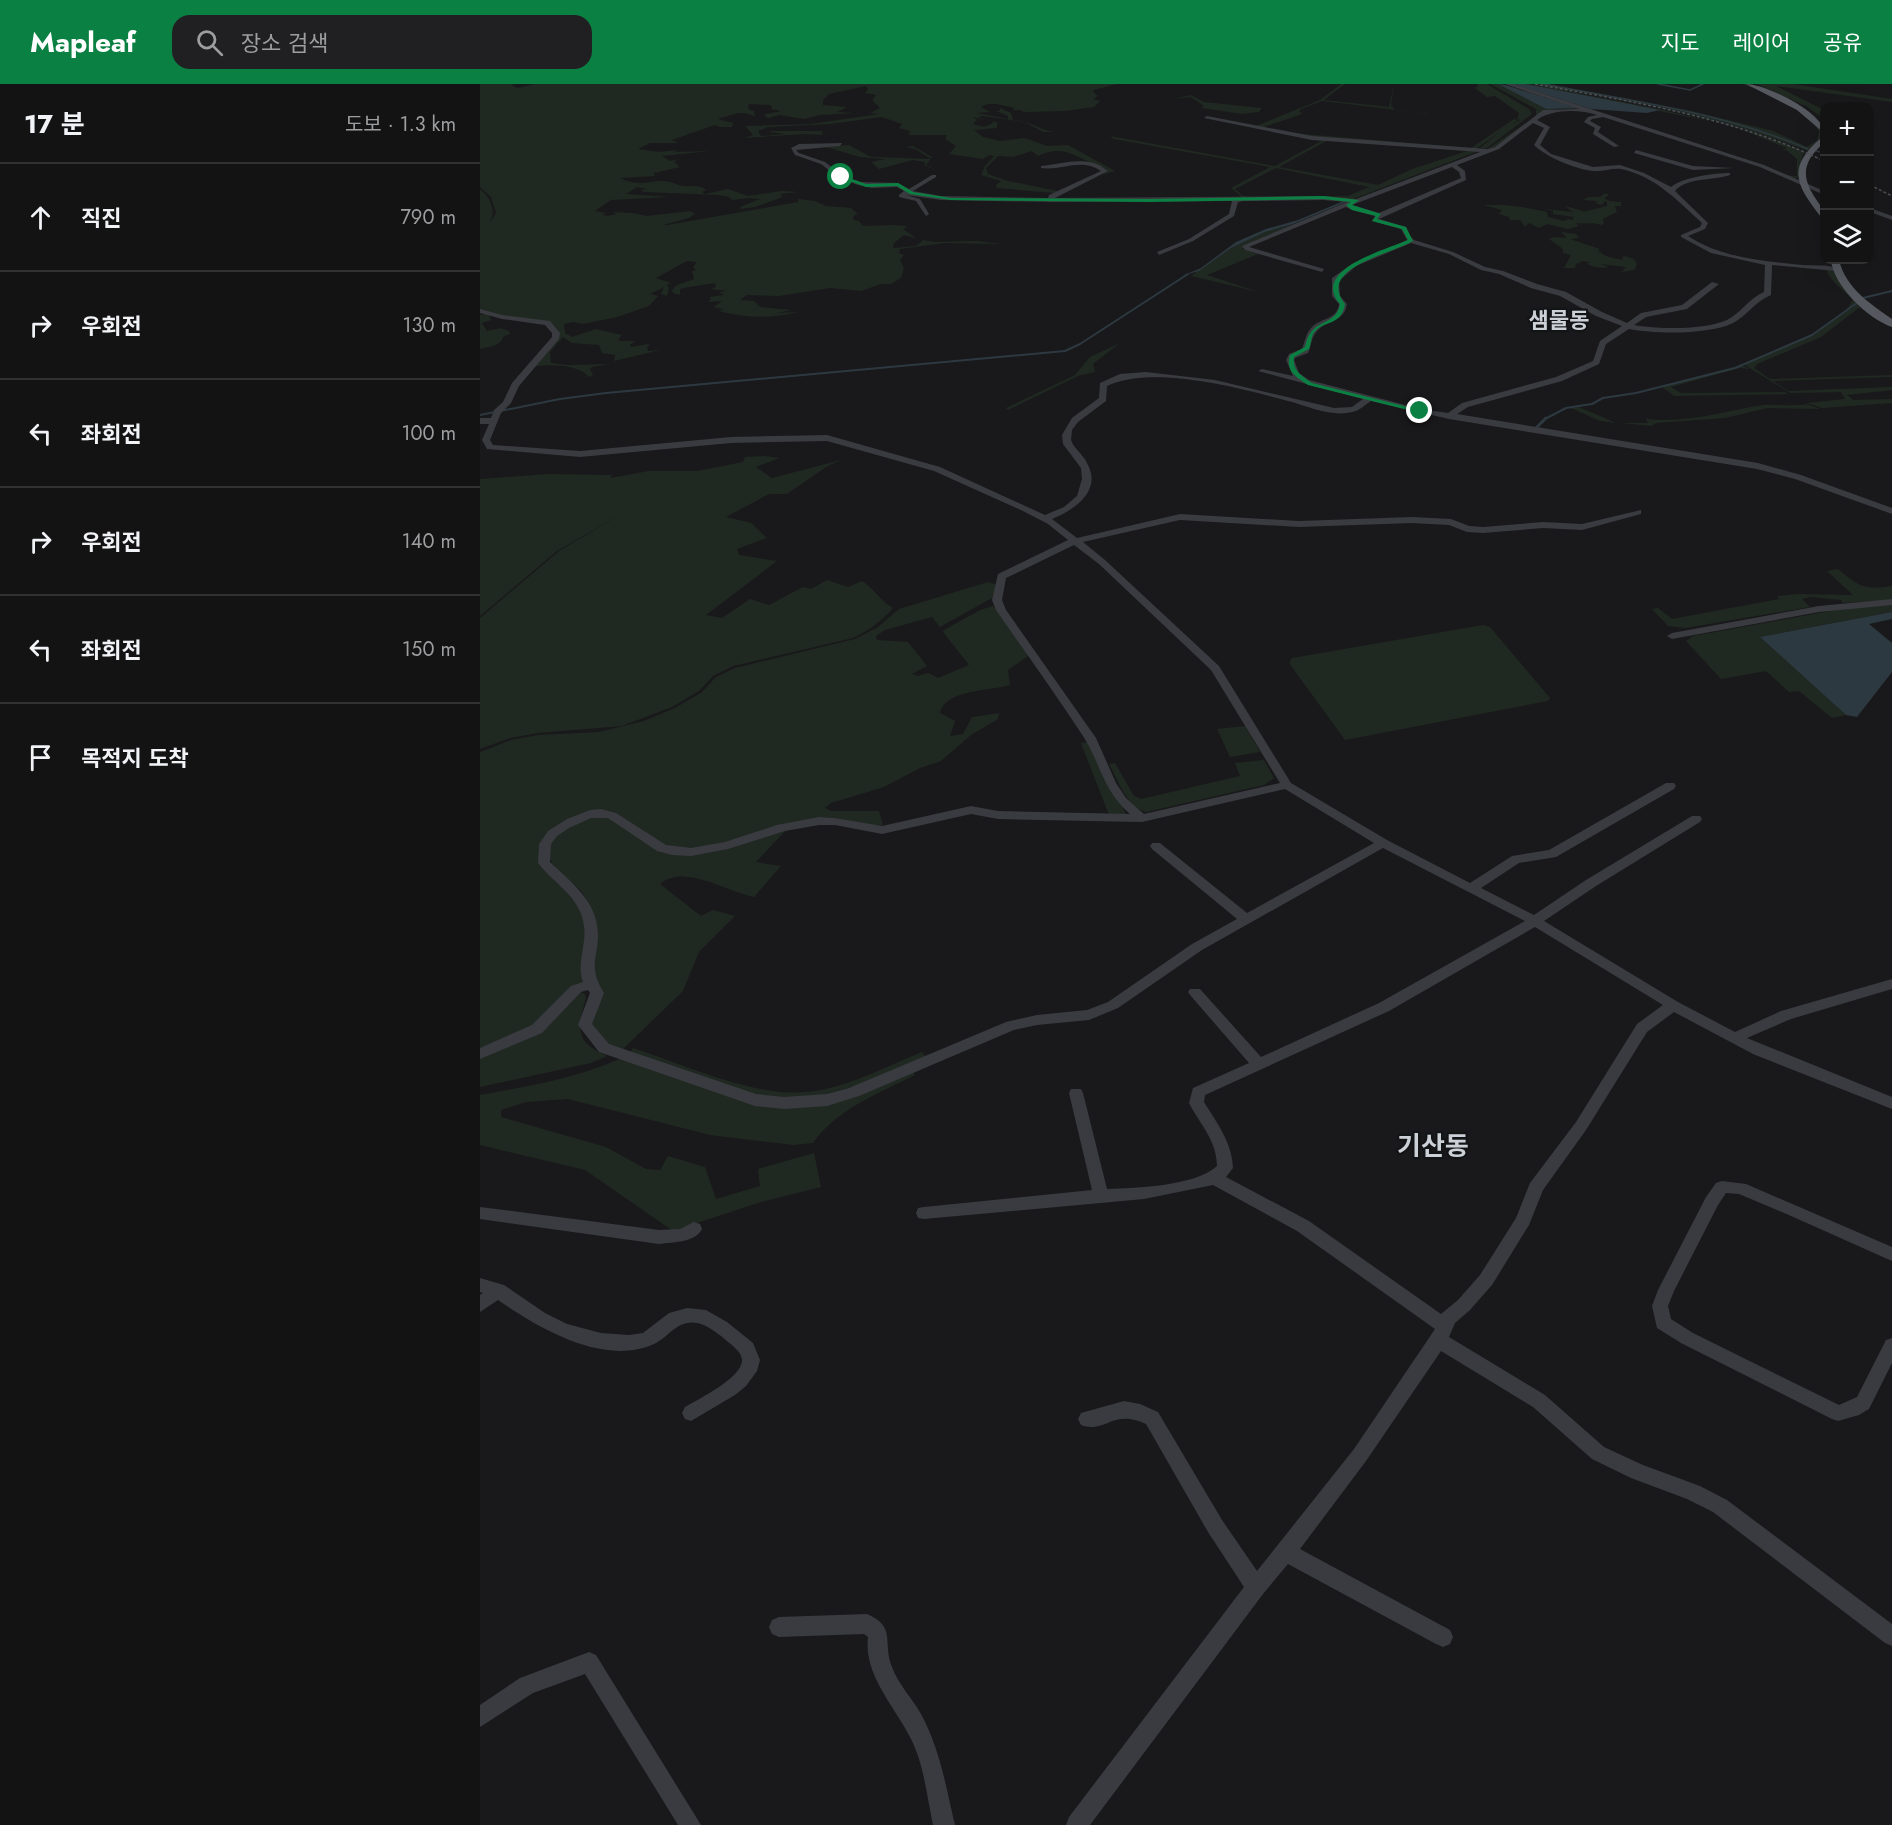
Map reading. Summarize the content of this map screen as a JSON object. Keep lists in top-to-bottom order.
{
  "districts": ["샘물동", "기산동"],
  "page": {
    "header": "Mapleaf",
    "search": "장소 검색",
    "nav": ["지도", "레이어", "공유"],
    "heading": ["17 분", "도보 · 1.3 km"],
    "map_buttons": ["+", "−"],
    "list": [
      ["직진", "790 m"],
      ["우회전", "130 m"],
      ["좌회전", "100 m"],
      ["우회전", "140 m"],
      ["좌회전", "150 m"],
      "목적지 도착"
    ]
  }
}
